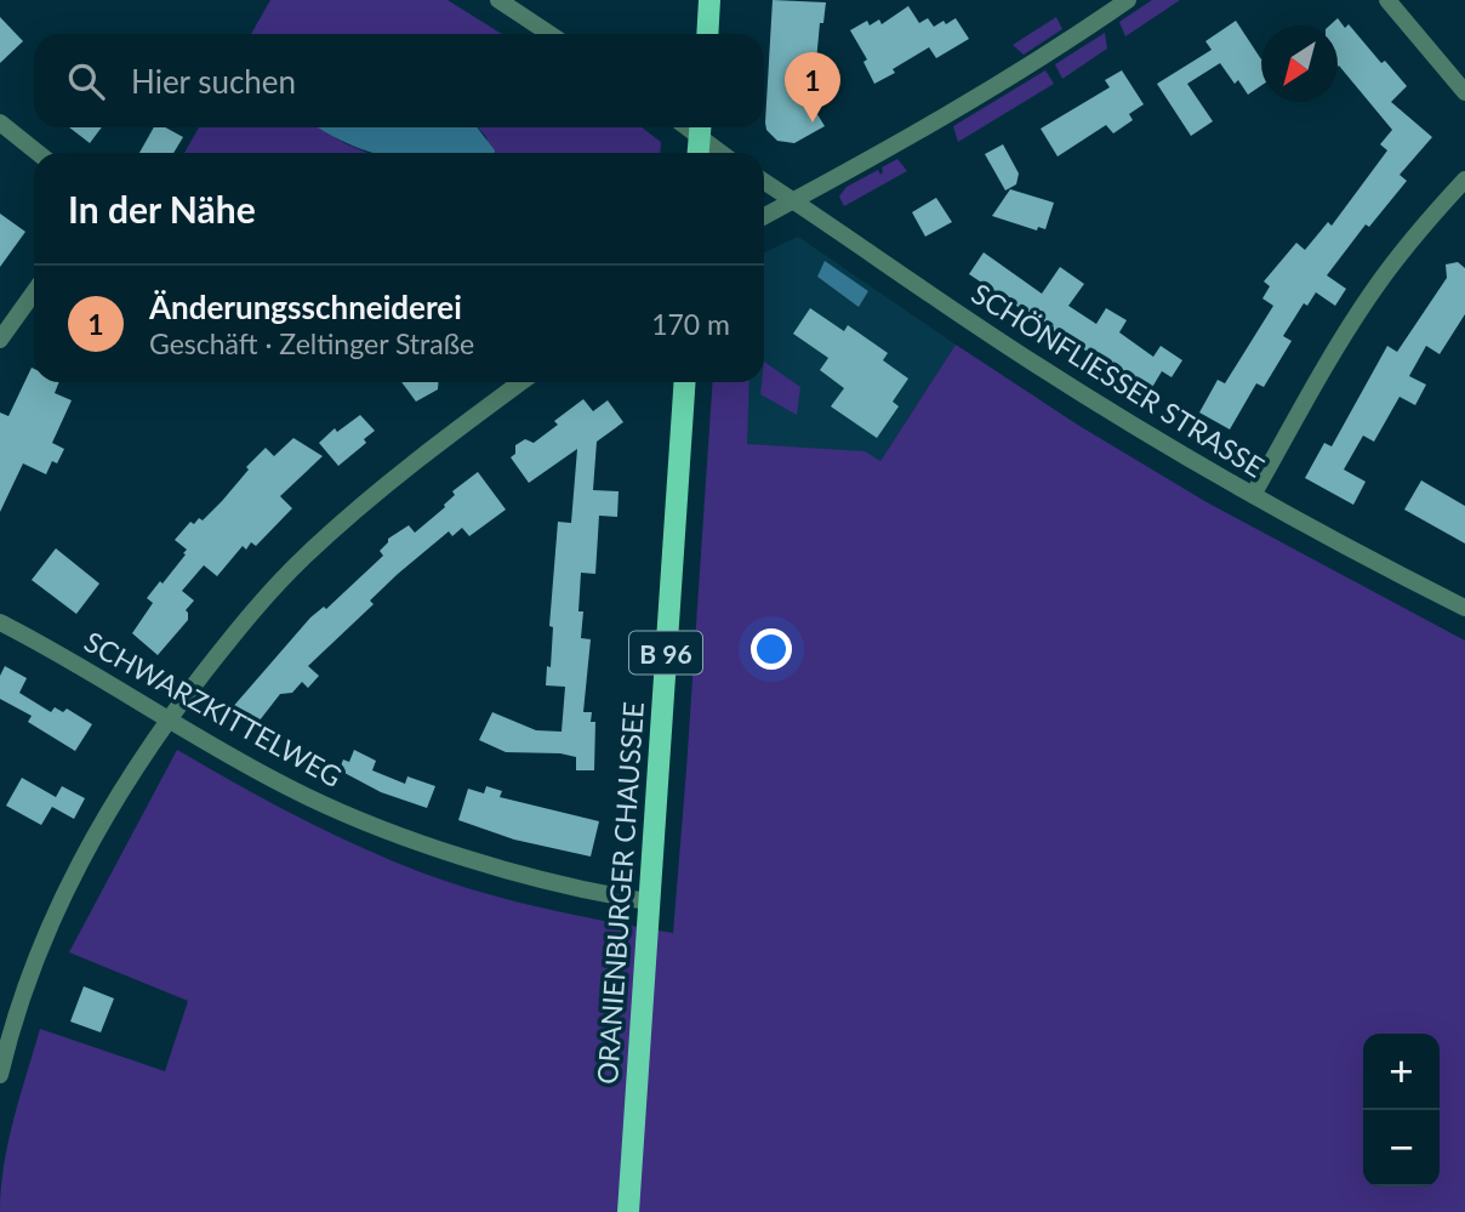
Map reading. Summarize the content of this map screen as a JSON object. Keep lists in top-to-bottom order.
{
  "streets": {
    "main road": ["B 96", "ORANIENBURGER CHAUSSEE"],
    "street": ["SCHÖNFLIESSER STRASSE", "SCHWARZKITTELWEG"]
  },
  "crossings": [
    ["SCHWARZKITTELWEG", "ORANIENBURGER CHAUSSEE"]
  ],
  "north": "bottom left",
  "page": {
    "search": "Hier suchen",
    "pins": "1",
    "heading": "In der Nähe",
    "list": [
      {
        "mark": "1",
        "name": "Änderungsschneiderei",
        "note": "Geschäft · Zeltinger Straße",
        "value": "170 m"
      }
    ],
    "map_buttons": ["+", "−"]
  }
}
